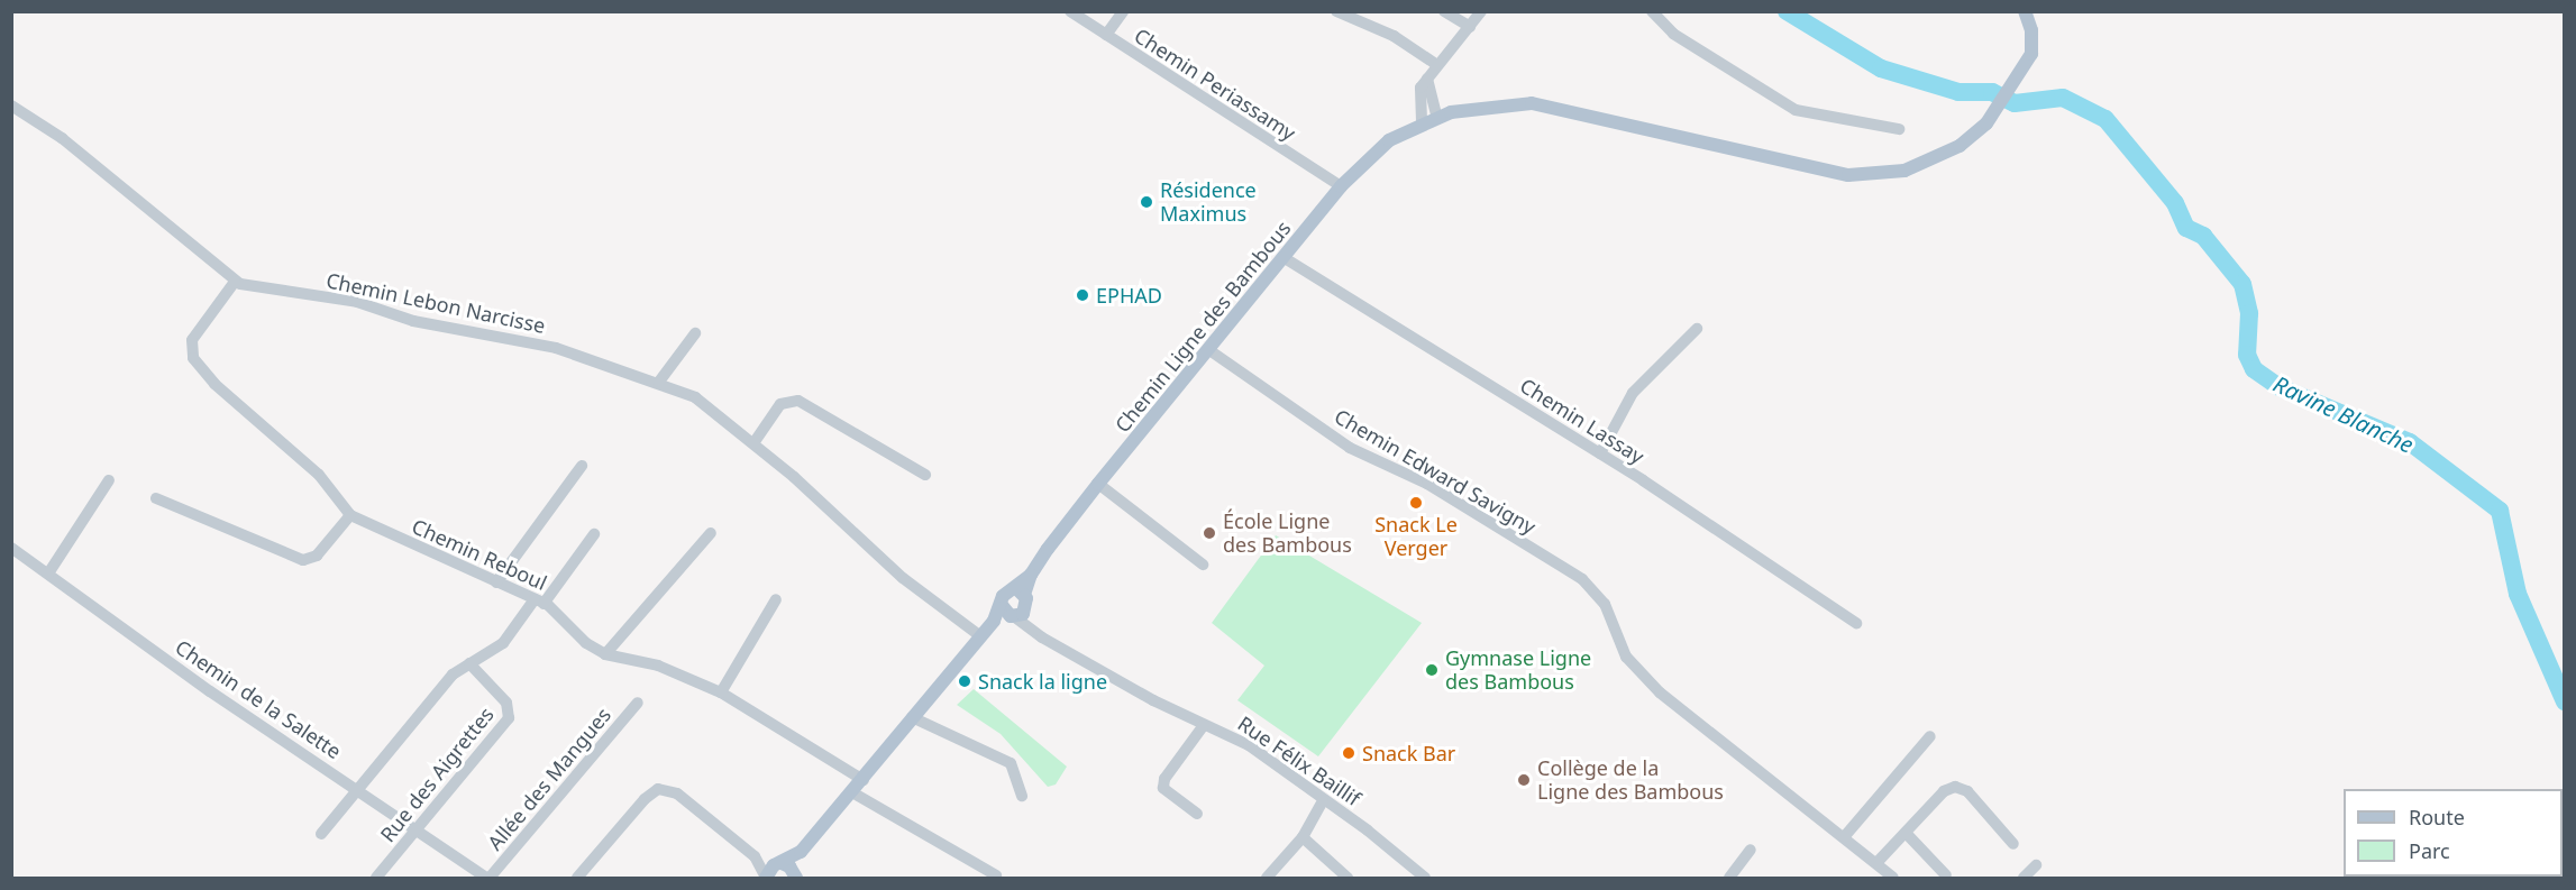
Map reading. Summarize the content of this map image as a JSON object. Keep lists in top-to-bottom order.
{
  "streets": {
    "main road": ["Chemin Ligne des Bambous"],
    "street": [
      "Chemin Periassamy",
      "Chemin Lebon Narcisse",
      "Chemin Lassay",
      "Chemin Edward Savigny",
      "Chemin Reboul",
      "Chemin de la Salette",
      "Rue Félix Baillif",
      "Rue des Aigrettes",
      "Allée des Mangues"
    ]
  },
  "crossings": [
    ["Chemin Periassamy", "Chemin Ligne des Bambous"],
    ["Chemin Lebon Narcisse", "Chemin Reboul"],
    ["Chemin Ligne des Bambous", "Chemin Lassay"],
    ["Chemin Ligne des Bambous", "Chemin Edward Savigny"],
    ["Chemin de la Salette", "Rue des Aigrettes"],
    ["Chemin de la Salette", "Allée des Mangues"]
  ],
  "water": ["Ravine Blanche"],
  "places": [
    "Résidence Maximus",
    "EPHAD",
    "Snack Le Verger",
    "École Ligne des Bambous",
    "Gymnase Ligne des Bambous",
    "Snack la ligne",
    "Snack Bar",
    "Collège de la Ligne des Bambous"
  ],
  "legend": ["Route", "Parc"]
}
